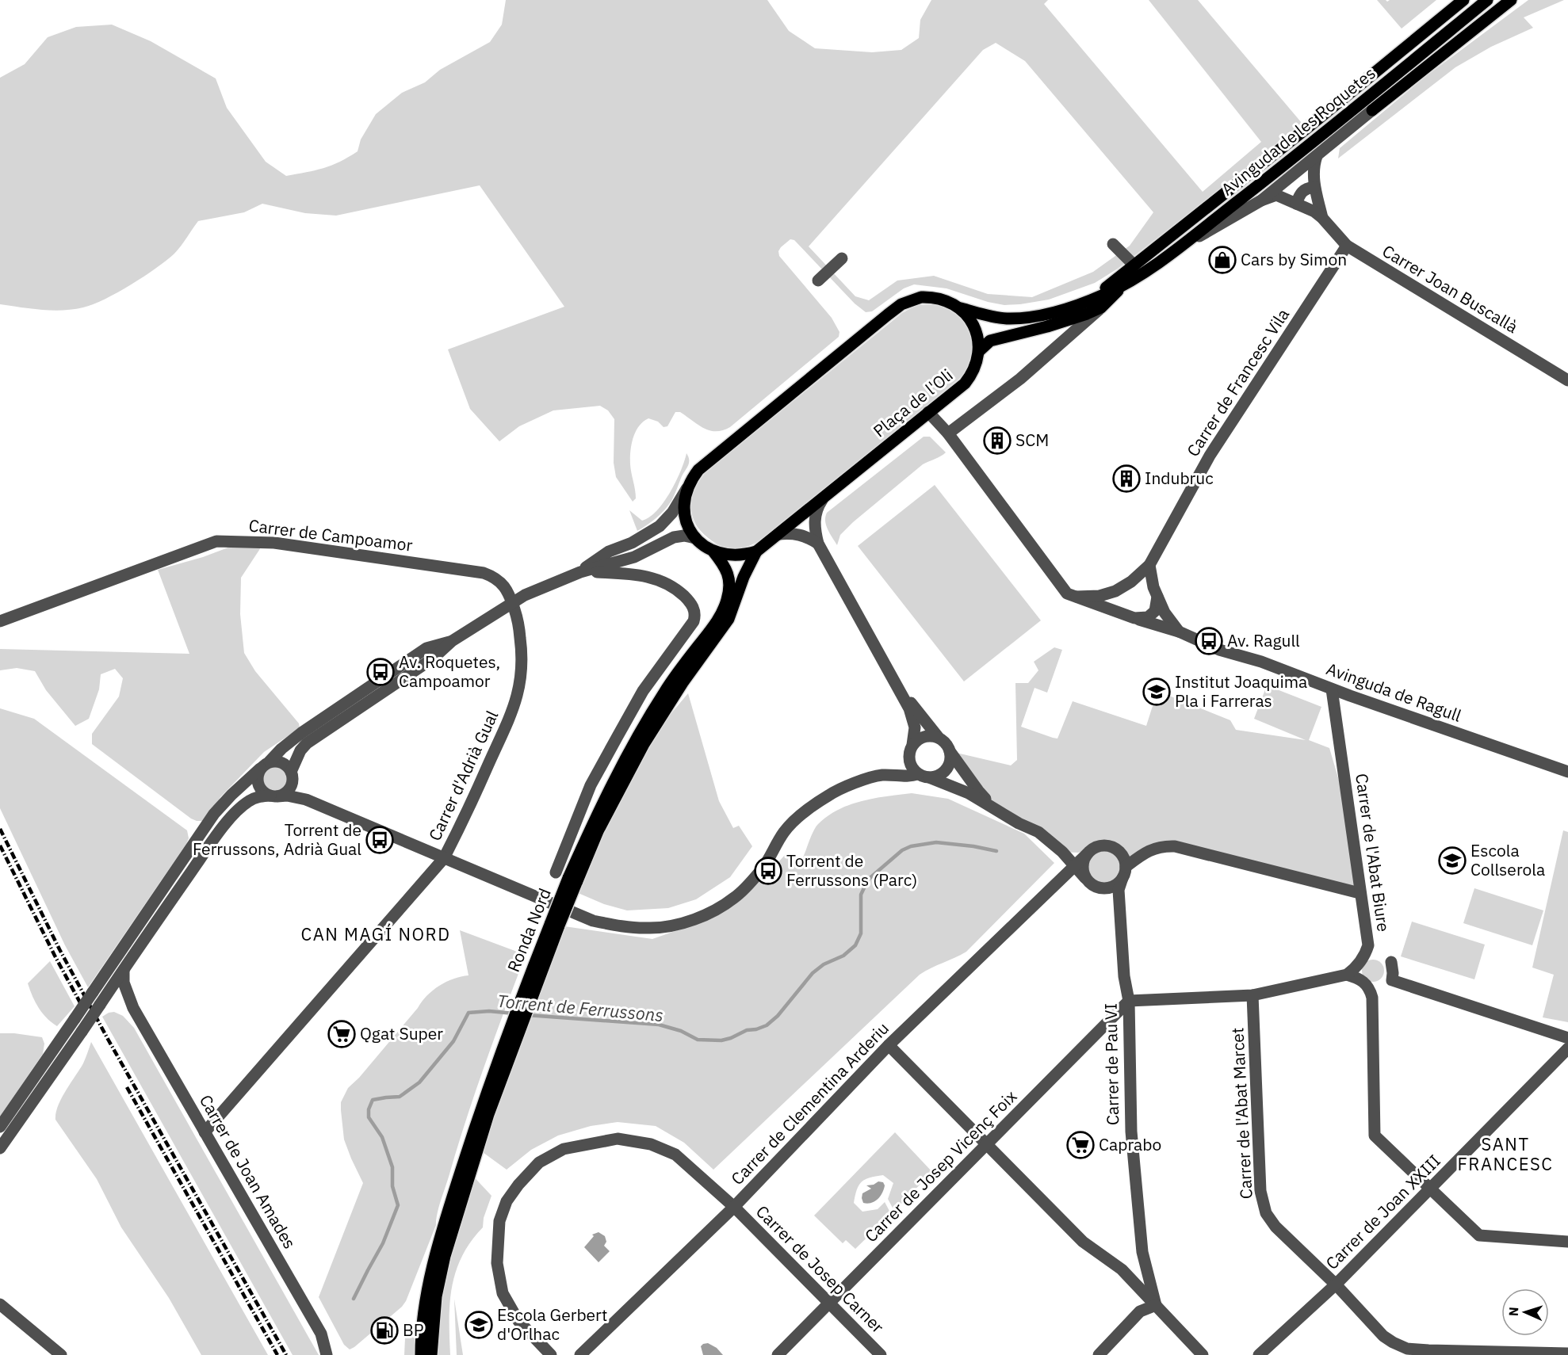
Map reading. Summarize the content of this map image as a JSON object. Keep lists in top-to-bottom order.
{
  "streets": {
    "main road": ["Avinguda de les Roquetes", "Plaça de l'Oli", "Ronda Nord"],
    "street": [
      "Carrer Joan Buscallà",
      "Carrer de Francesc Vila",
      "Carrer de Campoamor",
      "Avinguda de Ragull",
      "Carrer d'Adrià Gual",
      "Carrer de l'Abat Biure",
      "Carrer de Pau VI",
      "Carrer de Clementina Arderiu",
      "Carrer de l'Abat Marcet",
      "Carrer de Josep Vicenç Foix",
      "Carrer de Joan Amades",
      "Carrer de Joan XXIII",
      "Carrer de Josep Carner"
    ]
  },
  "crossings": [
    ["Avinguda de les Roquetes", "Plaça de l'Oli"],
    ["Carrer Joan Buscallà", "Carrer de Francesc Vila"],
    ["Plaça de l'Oli", "Ronda Nord"],
    ["Carrer de Campoamor", "Carrer d'Adrià Gual"],
    ["Avinguda de Ragull", "Carrer de l'Abat Biure"],
    ["Carrer d'Adrià Gual", "Carrer de Joan Amades"],
    ["Carrer de Pau VI", "Carrer de Clementina Arderiu"],
    ["Carrer de Pau VI", "Carrer de Josep Vicenç Foix"],
    ["Carrer de Clementina Arderiu", "Carrer de Josep Carner"],
    ["Carrer de l'Abat Marcet", "Carrer de Joan XXIII"],
    ["Carrer de Josep Vicenç Foix", "Carrer de Josep Carner"]
  ],
  "districts": ["CAN MAGÍ NORD", "SANT FRANCESC"],
  "water": ["Torrent de Ferrussons"],
  "places": {
    "shop": ["Cars by Simon"],
    "building": ["SCM", "Indubruc"],
    "bus stop": [
      "Av. Ragull",
      "Av. Roquetes, Campoamor",
      "Torrent de Ferrussons, Adrià Gual",
      "Torrent de Ferrussons (Parc)"
    ],
    "school or university": ["Institut Joaquima Pla i Farreras", "Escola Collserola", "Escola Gerbert d'Orlhac"],
    "supermarket": ["Qgat Super", "Caprabo"],
    "fuel station": ["BP"]
  },
  "north": "left"
}
